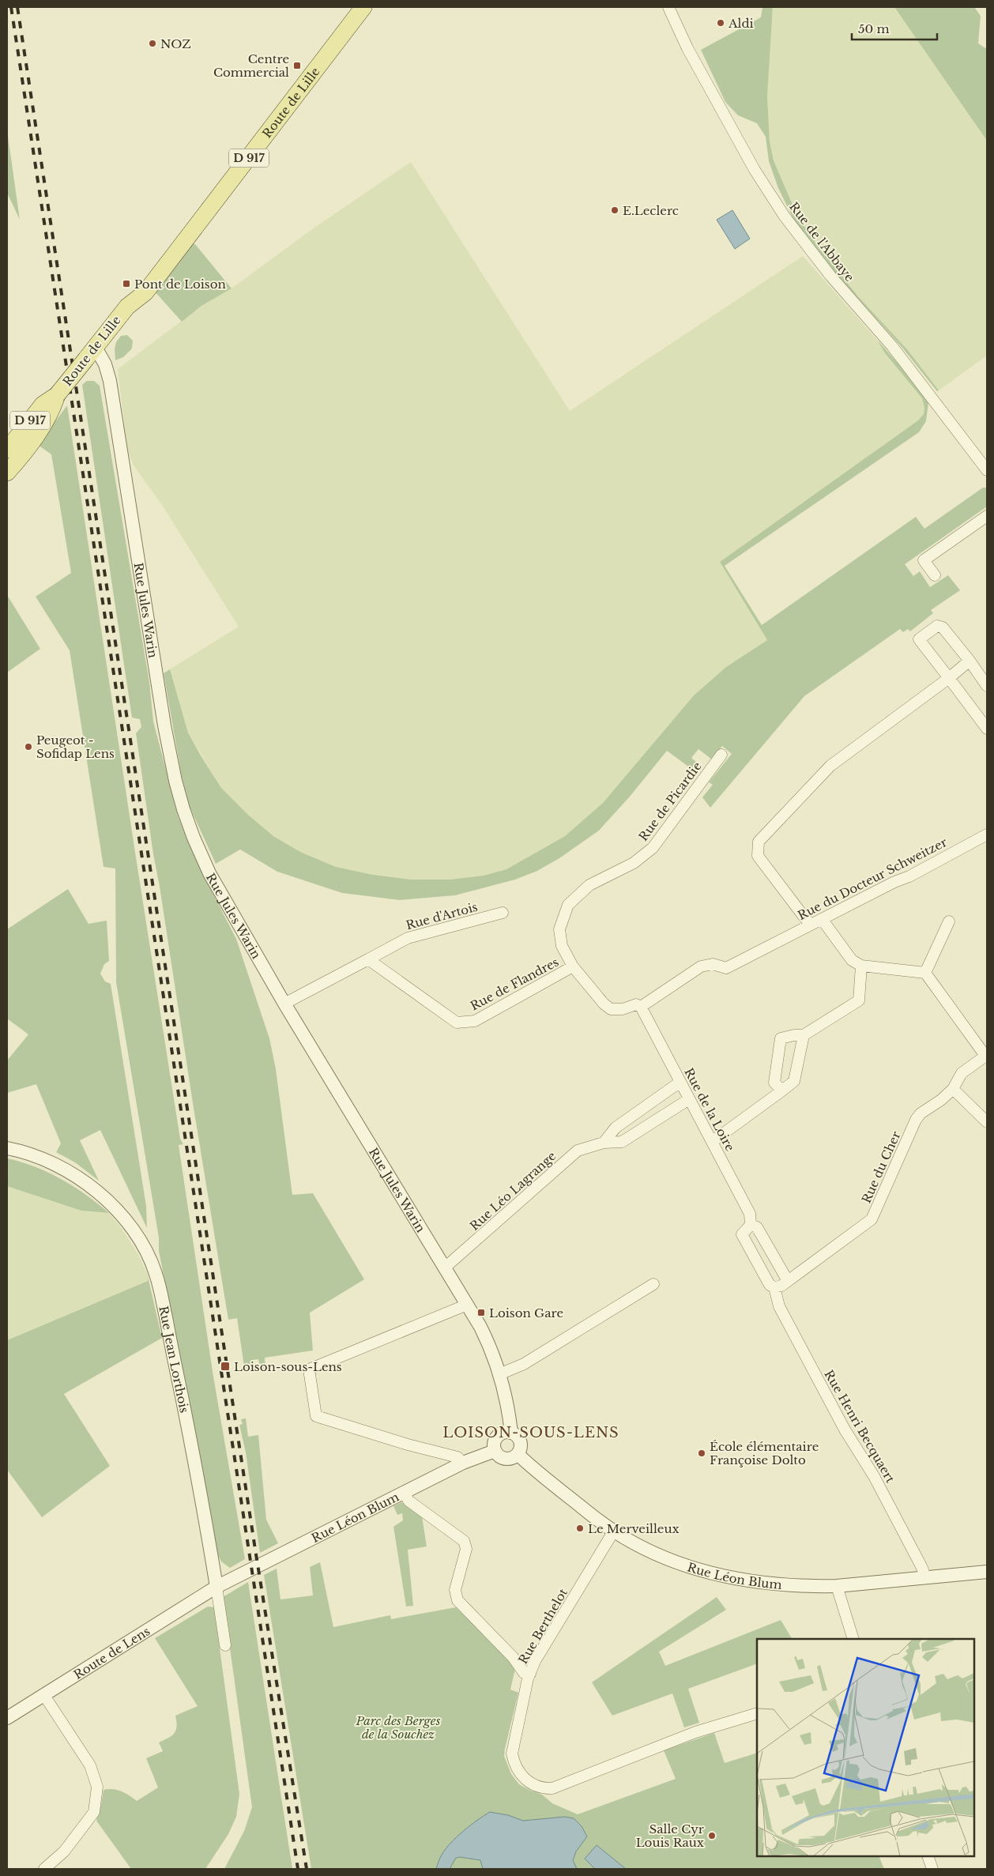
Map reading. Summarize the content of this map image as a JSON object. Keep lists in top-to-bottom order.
{
  "streets": {
    "main road": ["Route de Lille", "D 917"],
    "street": [
      "Rue de l'Abbaye",
      "Rue Jules Warin",
      "Rue de Picardie",
      "Rue du Docteur Schweitzer",
      "Rue d'Artois",
      "Rue de Flandres",
      "Rue de la Loire",
      "Rue du Cher",
      "Rue Léo Lagrange",
      "Rue Jean Lorthois",
      "Rue Henri Becquaert",
      "Rue Léon Blum",
      "Rue Berthelot",
      "Route de Lens"
    ]
  },
  "crossings": [
    ["Route de Lille", "Rue Jules Warin"],
    ["Rue Jules Warin", "Rue Léo Lagrange"],
    ["Rue Jules Warin", "Rue Léon Blum"],
    ["Rue de Picardie", "Rue du Docteur Schweitzer"],
    ["Rue de Picardie", "Rue de Flandres"],
    ["Rue de Picardie", "Rue de la Loire"],
    ["Rue du Docteur Schweitzer", "Rue de la Loire"],
    ["Rue d'Artois", "Rue de Flandres"],
    ["Rue de la Loire", "Rue du Cher"],
    ["Rue de la Loire", "Rue Léo Lagrange"],
    ["Rue Jean Lorthois", "Rue Léon Blum"],
    ["Rue Jean Lorthois", "Route de Lens"],
    ["Rue Henri Becquaert", "Rue Léon Blum"],
    ["Rue Léon Blum", "Rue Berthelot"],
    ["Rue Léon Blum", "Route de Lens"]
  ],
  "districts": ["LOISON-SOUS-LENS"],
  "parks": ["Parc des Berges de la Souchez"],
  "places": {
    "other": [
      "Aldi",
      "NOZ",
      "E.Leclerc",
      "Peugeot - Sofidap Lens",
      "École élémentaire Françoise Dolto",
      "Le Merveilleux",
      "Salle Cyr Louis Raux"
    ],
    "transit": [
      "Centre Commercial",
      "Pont de Loison",
      "Loison Gare",
      "Loison-sous-Lens"
    ]
  },
  "scale_bar": "50 m"
}
